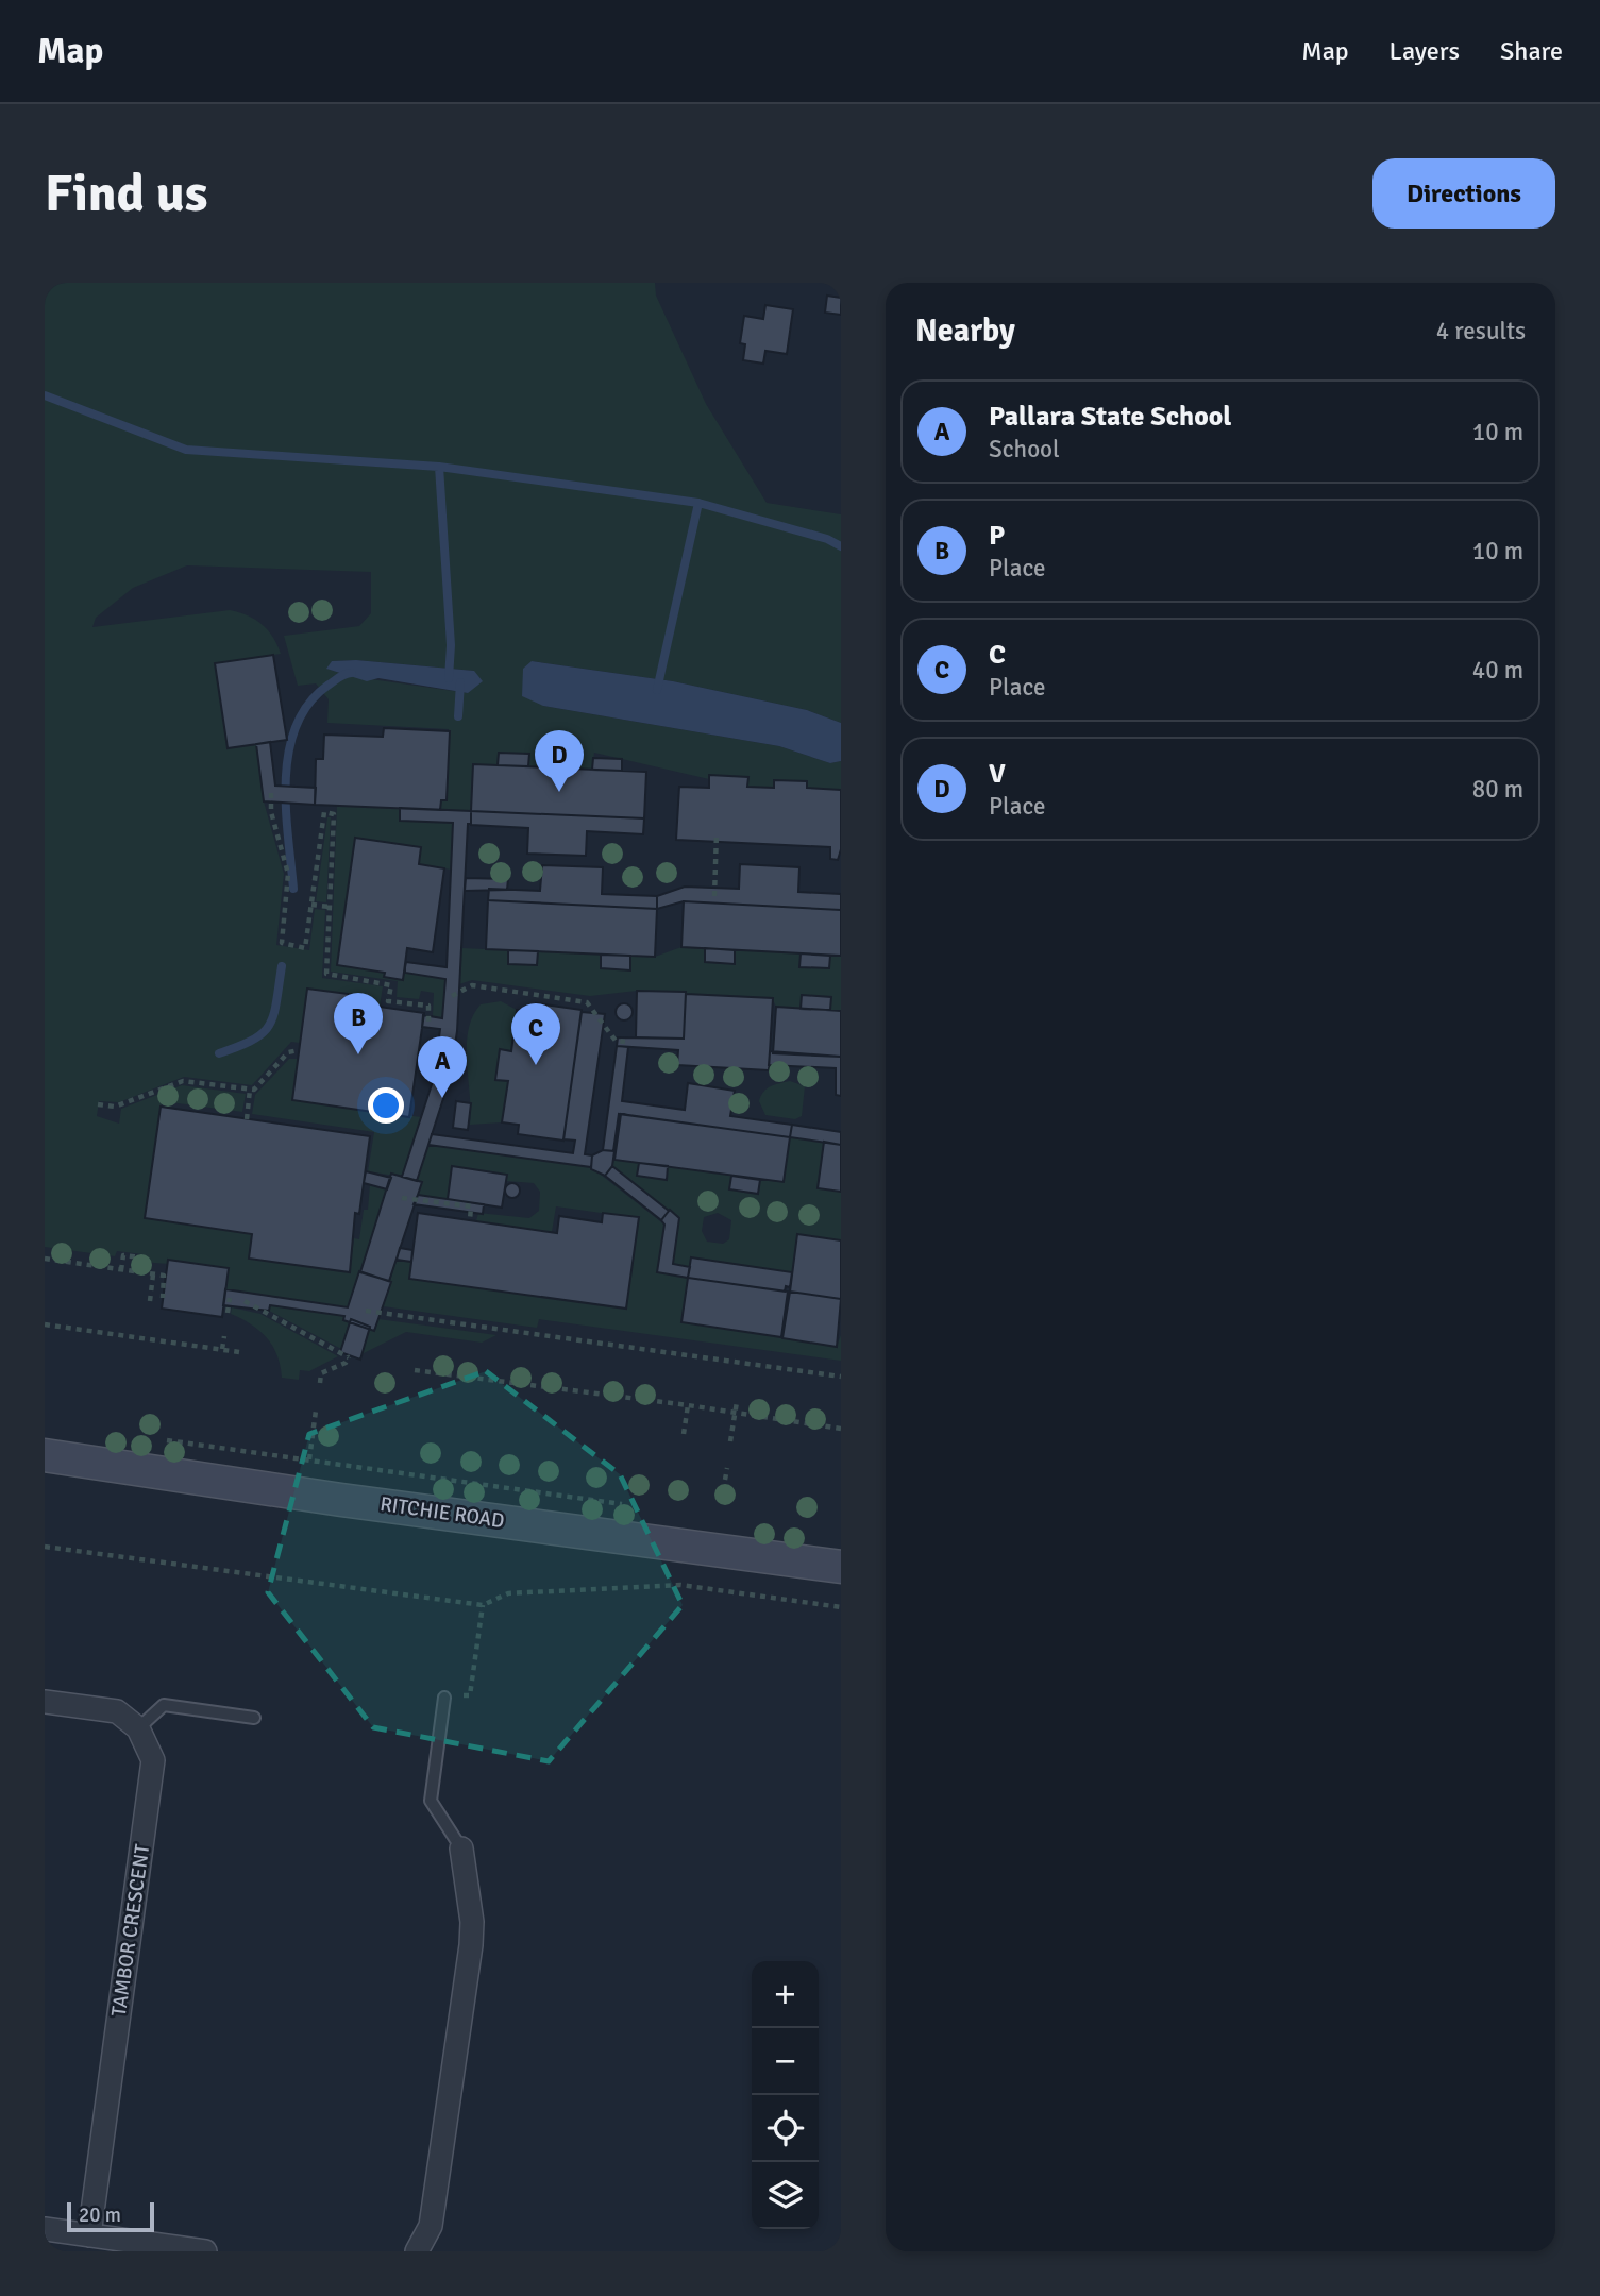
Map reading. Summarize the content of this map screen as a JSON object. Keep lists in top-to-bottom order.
{
  "streets": {
    "street": ["RITCHIE ROAD", "TAMBOR CRESCENT"]
  },
  "scale_bar": "20 m",
  "page": {
    "header": "Map",
    "nav": ["Map", "Layers", "Share"],
    "buttons": "Directions",
    "title": "Find us",
    "heading": ["Nearby", "4 results"],
    "list": [
      {
        "mark": "A",
        "name": "Pallara State School",
        "note": "School",
        "value": "10 m"
      },
      {
        "mark": "B",
        "name": "P",
        "note": "Place",
        "value": "10 m"
      },
      {
        "mark": "C",
        "name": "C",
        "note": "Place",
        "value": "40 m"
      },
      {
        "mark": "D",
        "name": "V",
        "note": "Place",
        "value": "80 m"
      }
    ],
    "pins": [
      "D",
      "B",
      "C",
      "A"
    ],
    "map_buttons": ["+", "−"],
    "scale": "20 m"
  }
}
